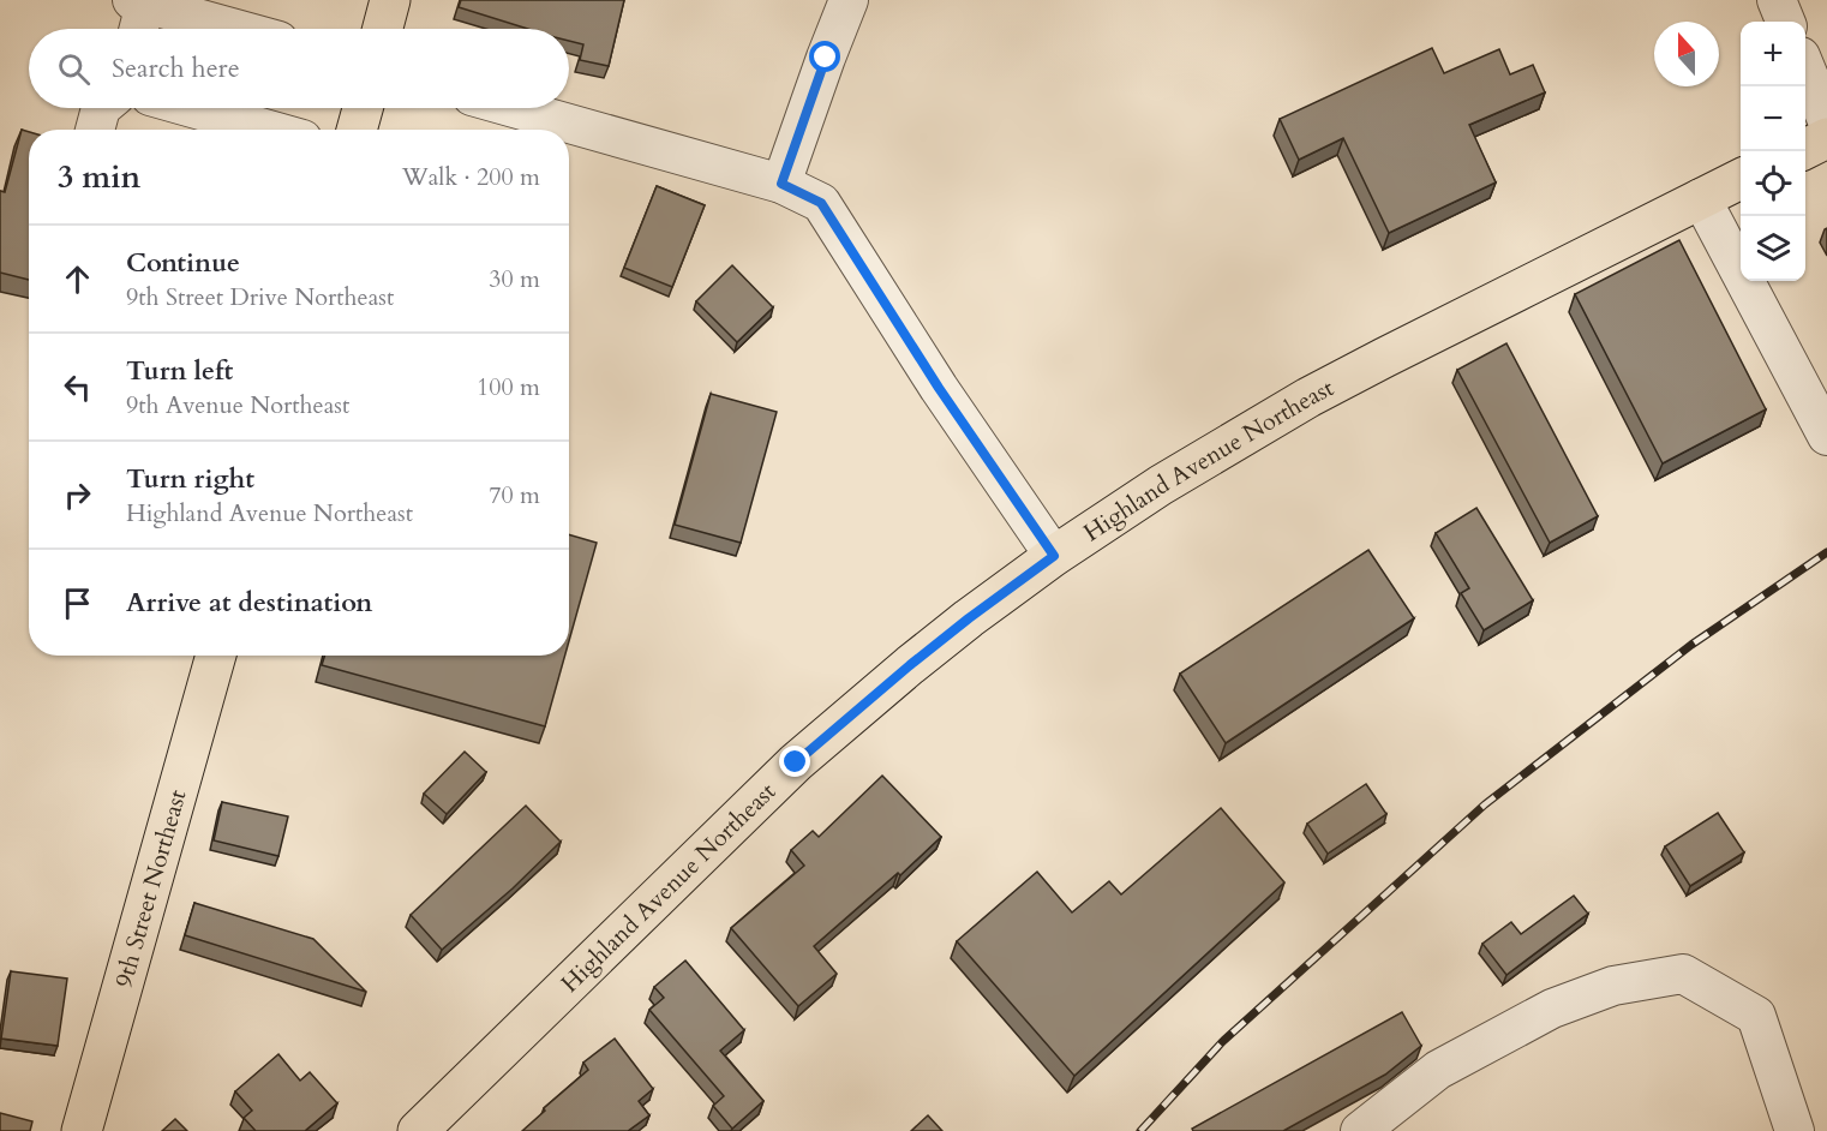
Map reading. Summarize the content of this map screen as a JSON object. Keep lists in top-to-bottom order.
{
  "streets": {
    "main road": ["Highland Avenue Northeast", "9th Street Northeast"]
  },
  "north": "top",
  "page": {
    "map_buttons": ["+", "−"],
    "search": "Search here",
    "heading": ["3 min", "Walk · 200 m"],
    "list": [
      ["Continue", "9th Street Drive Northeast", "30 m"],
      ["Turn left", "9th Avenue Northeast", "100 m"],
      ["Turn right", "Highland Avenue Northeast", "70 m"],
      "Arrive at destination"
    ]
  }
}
